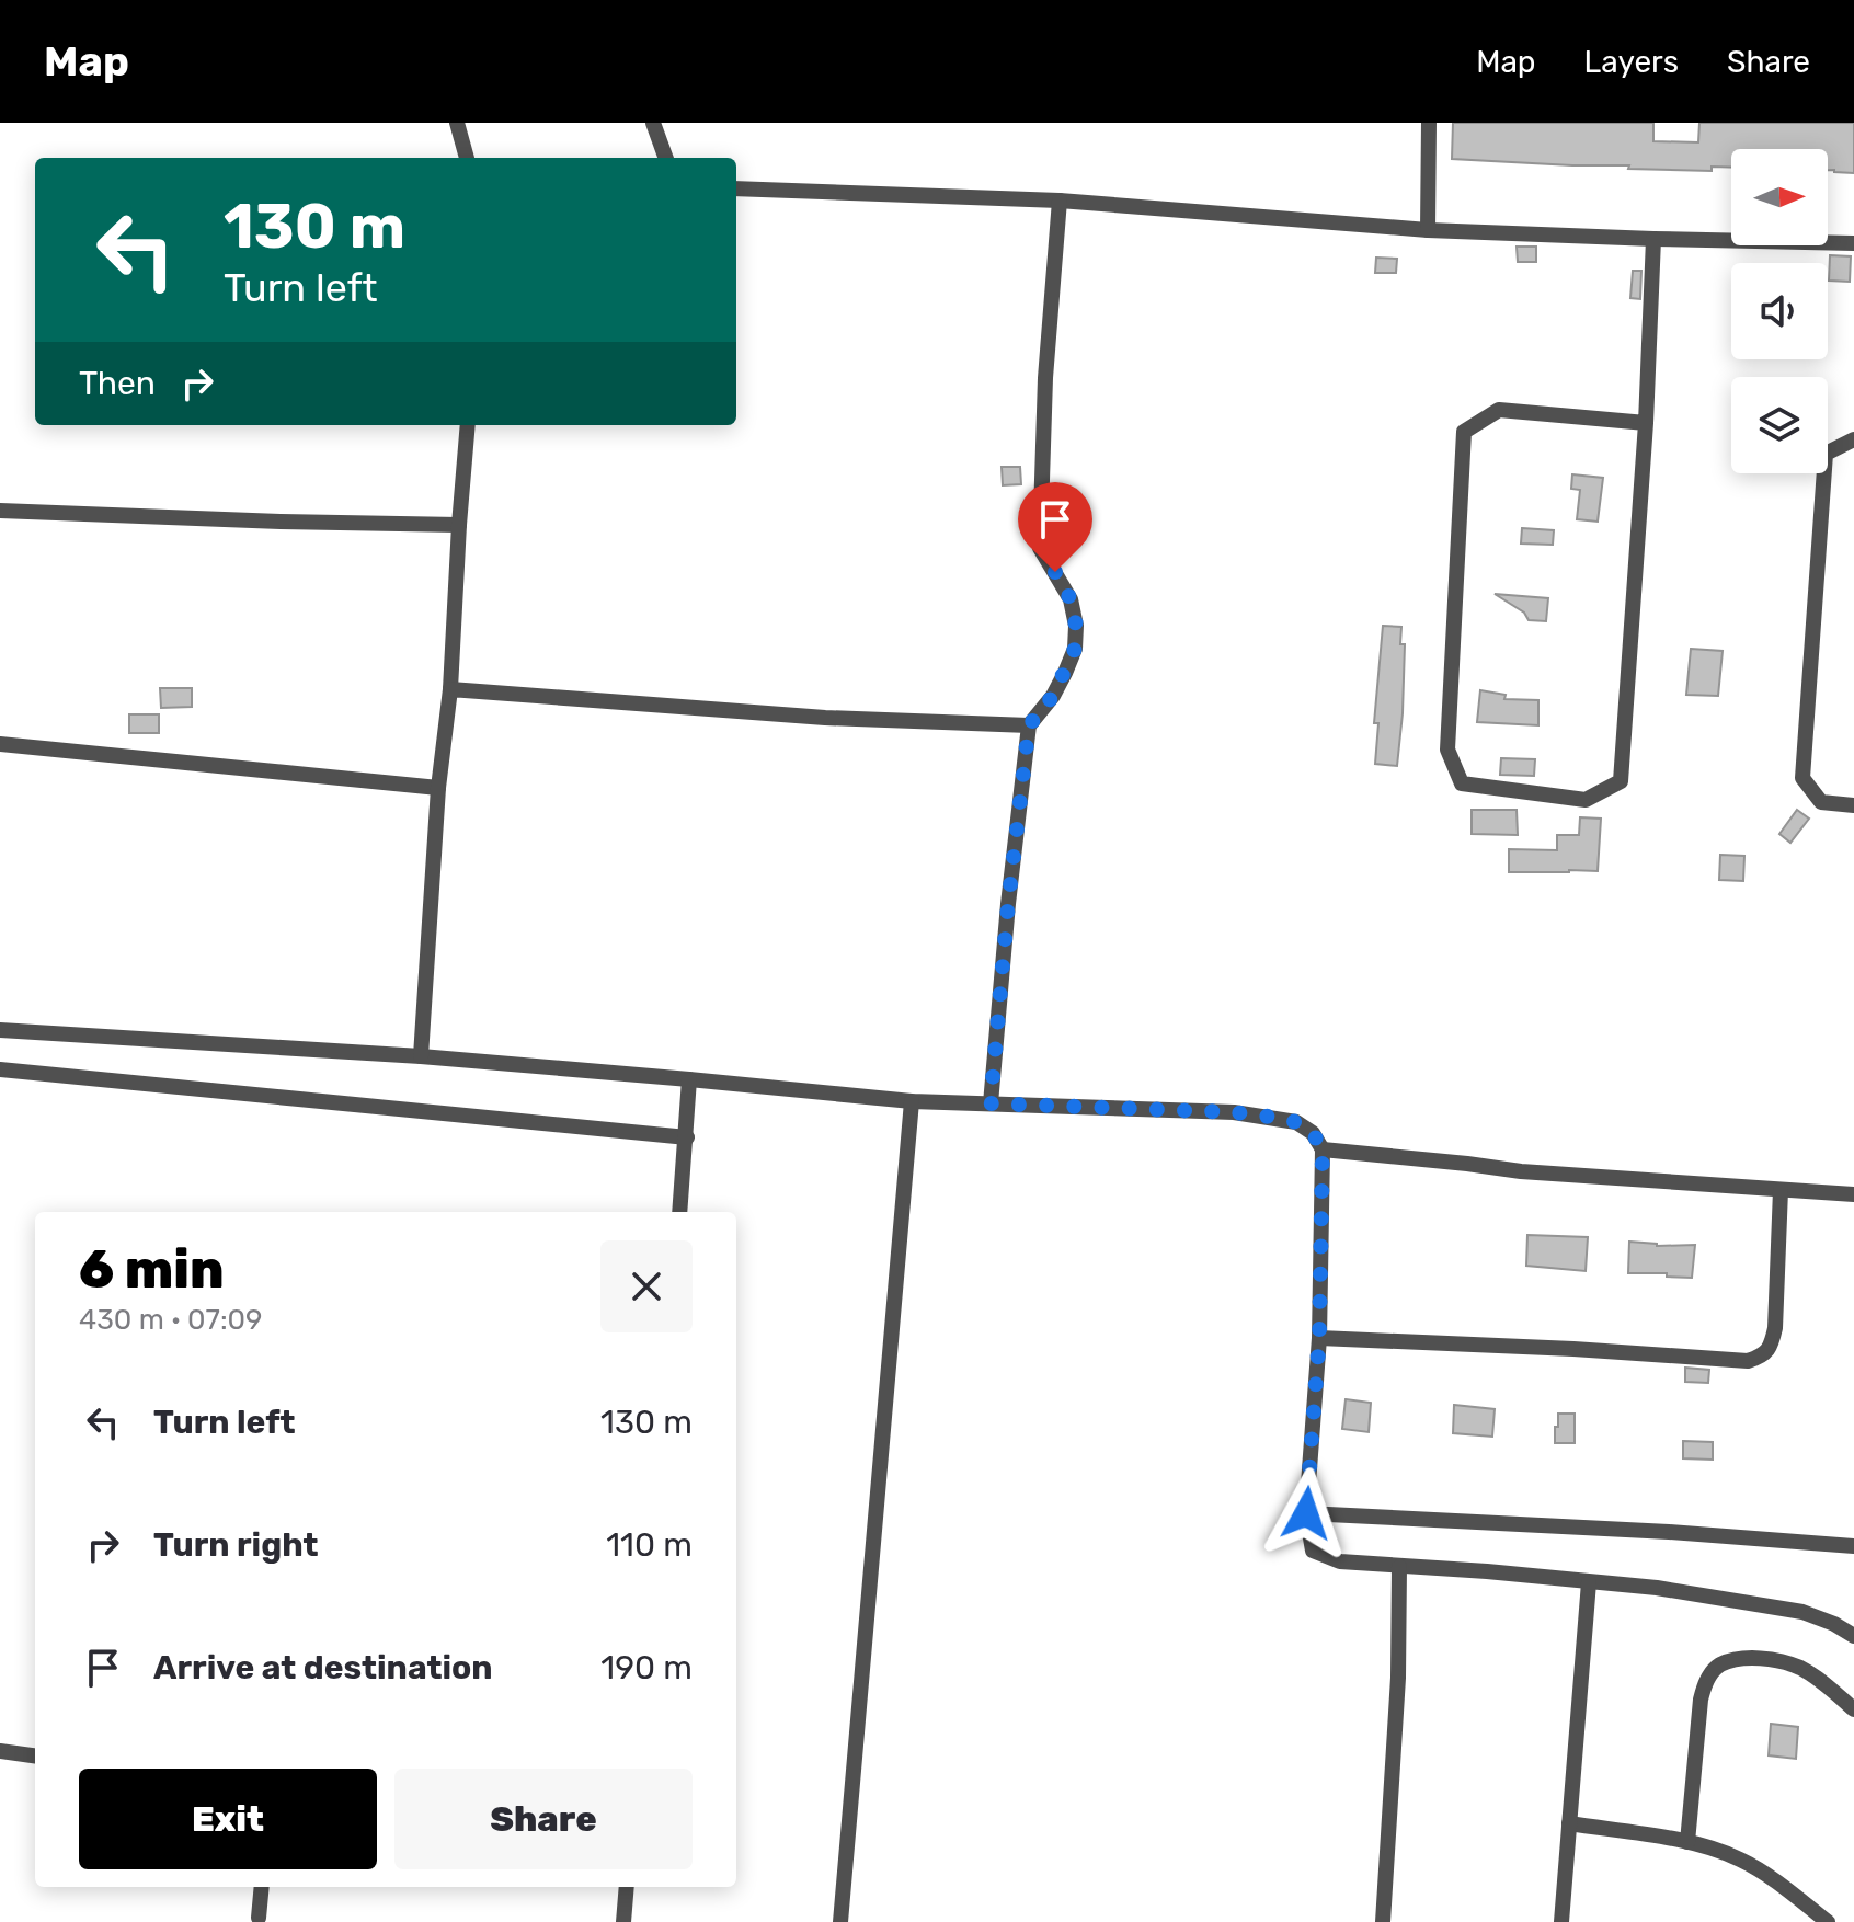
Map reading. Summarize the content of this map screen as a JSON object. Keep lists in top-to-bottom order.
{
  "north": "right",
  "page": {
    "header": "Map",
    "nav": ["Map", "Layers", "Share"],
    "turn": ["130 m", "Turn left"],
    "then": "Then",
    "heading": ["6 min", "430 m · 07:09"],
    "list": [
      {
        "name": "Turn left",
        "value": "130 m"
      },
      {
        "name": "Turn right",
        "value": "110 m"
      },
      {
        "name": "Arrive at destination",
        "value": "190 m"
      }
    ],
    "buttons": ["Exit", "Share"]
  }
}
